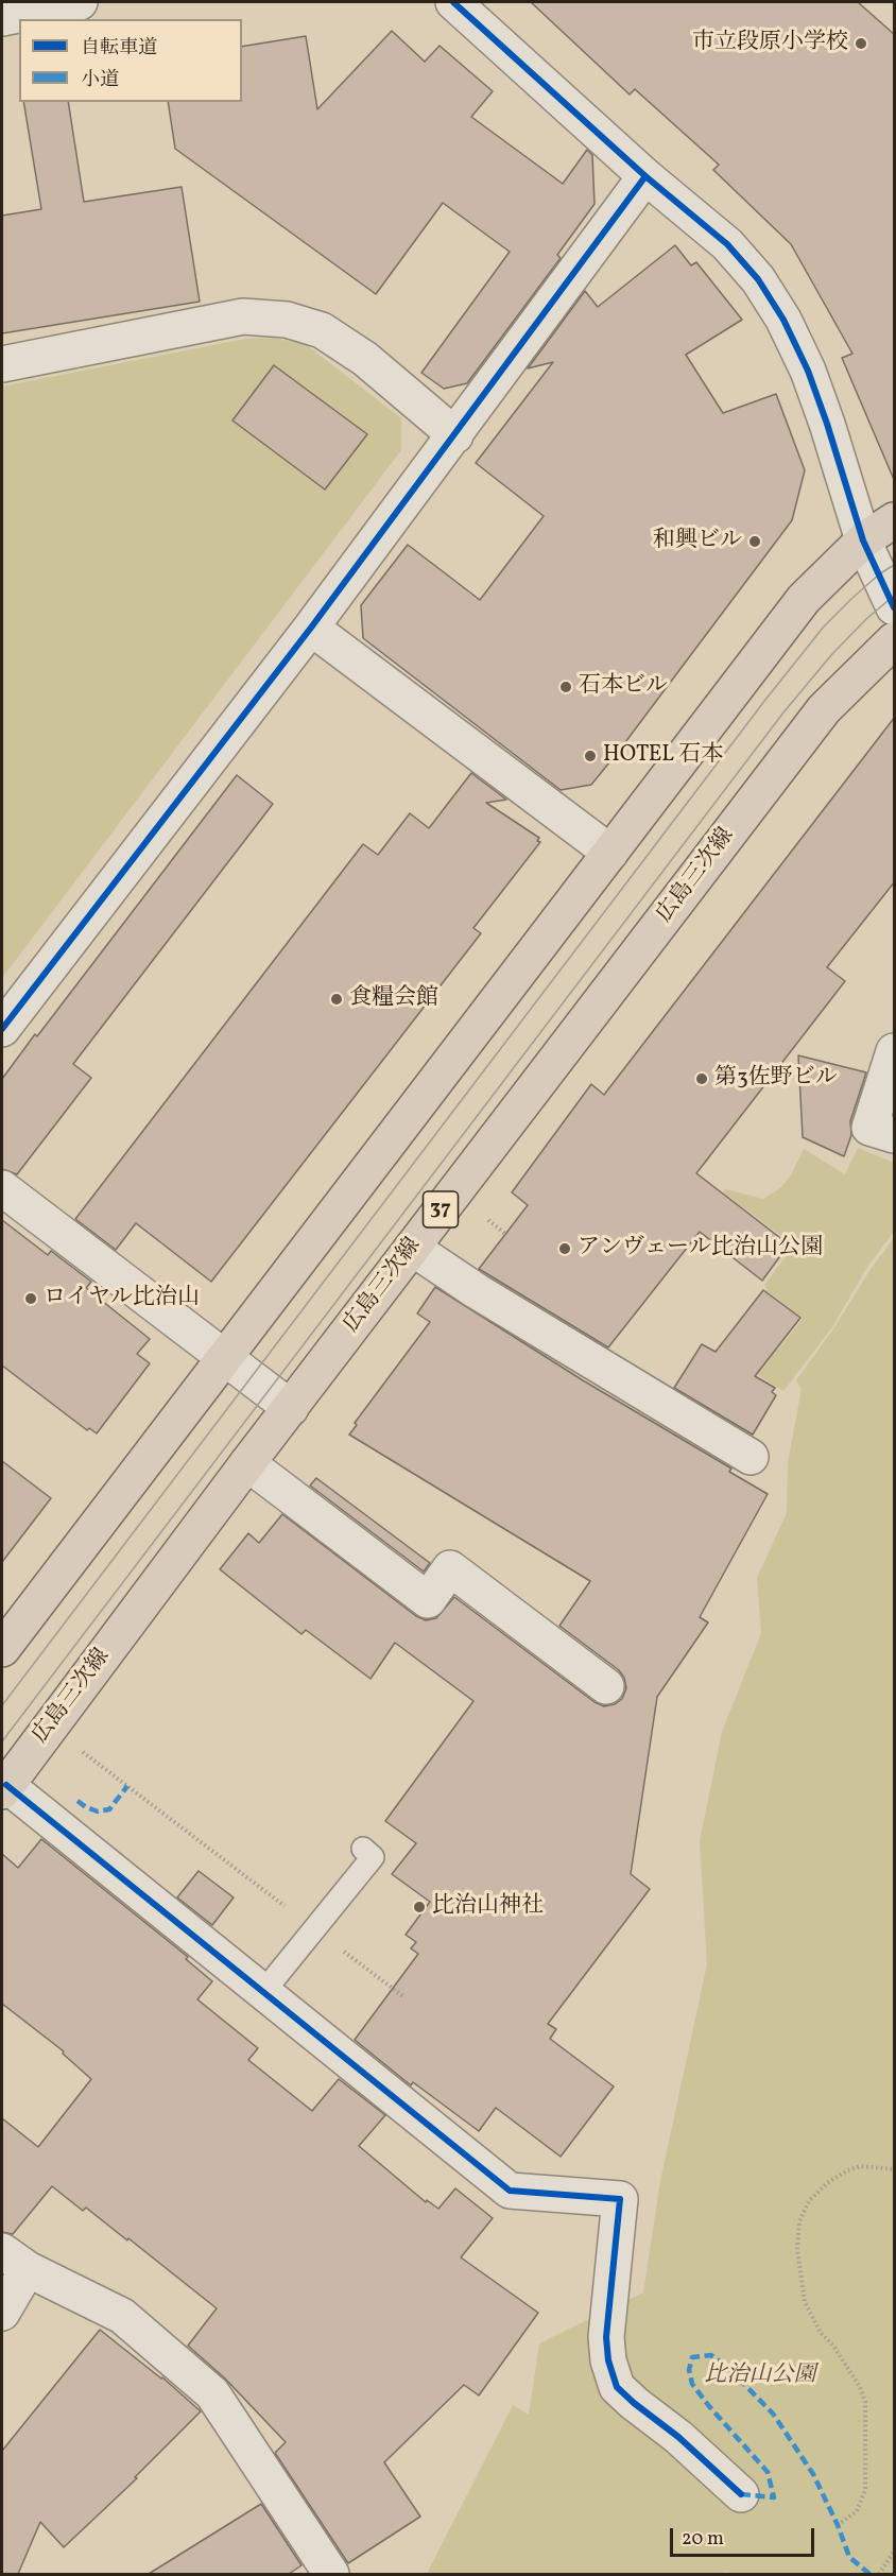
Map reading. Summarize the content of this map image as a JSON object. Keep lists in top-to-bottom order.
{
  "streets": {
    "main road": ["広島三次線", "37"]
  },
  "parks": ["比治山公園"],
  "places": [
    "市立段原小学校",
    "和興ビル",
    "石本ビル",
    "HOTEL 石本",
    "食糧会館",
    "第3佐野ビル",
    "アンヴェール比治山公園",
    "ロイヤル比治山",
    "比治山神社"
  ],
  "legend": ["自転車道", "小道"],
  "scale_bar": "20 m"
}
